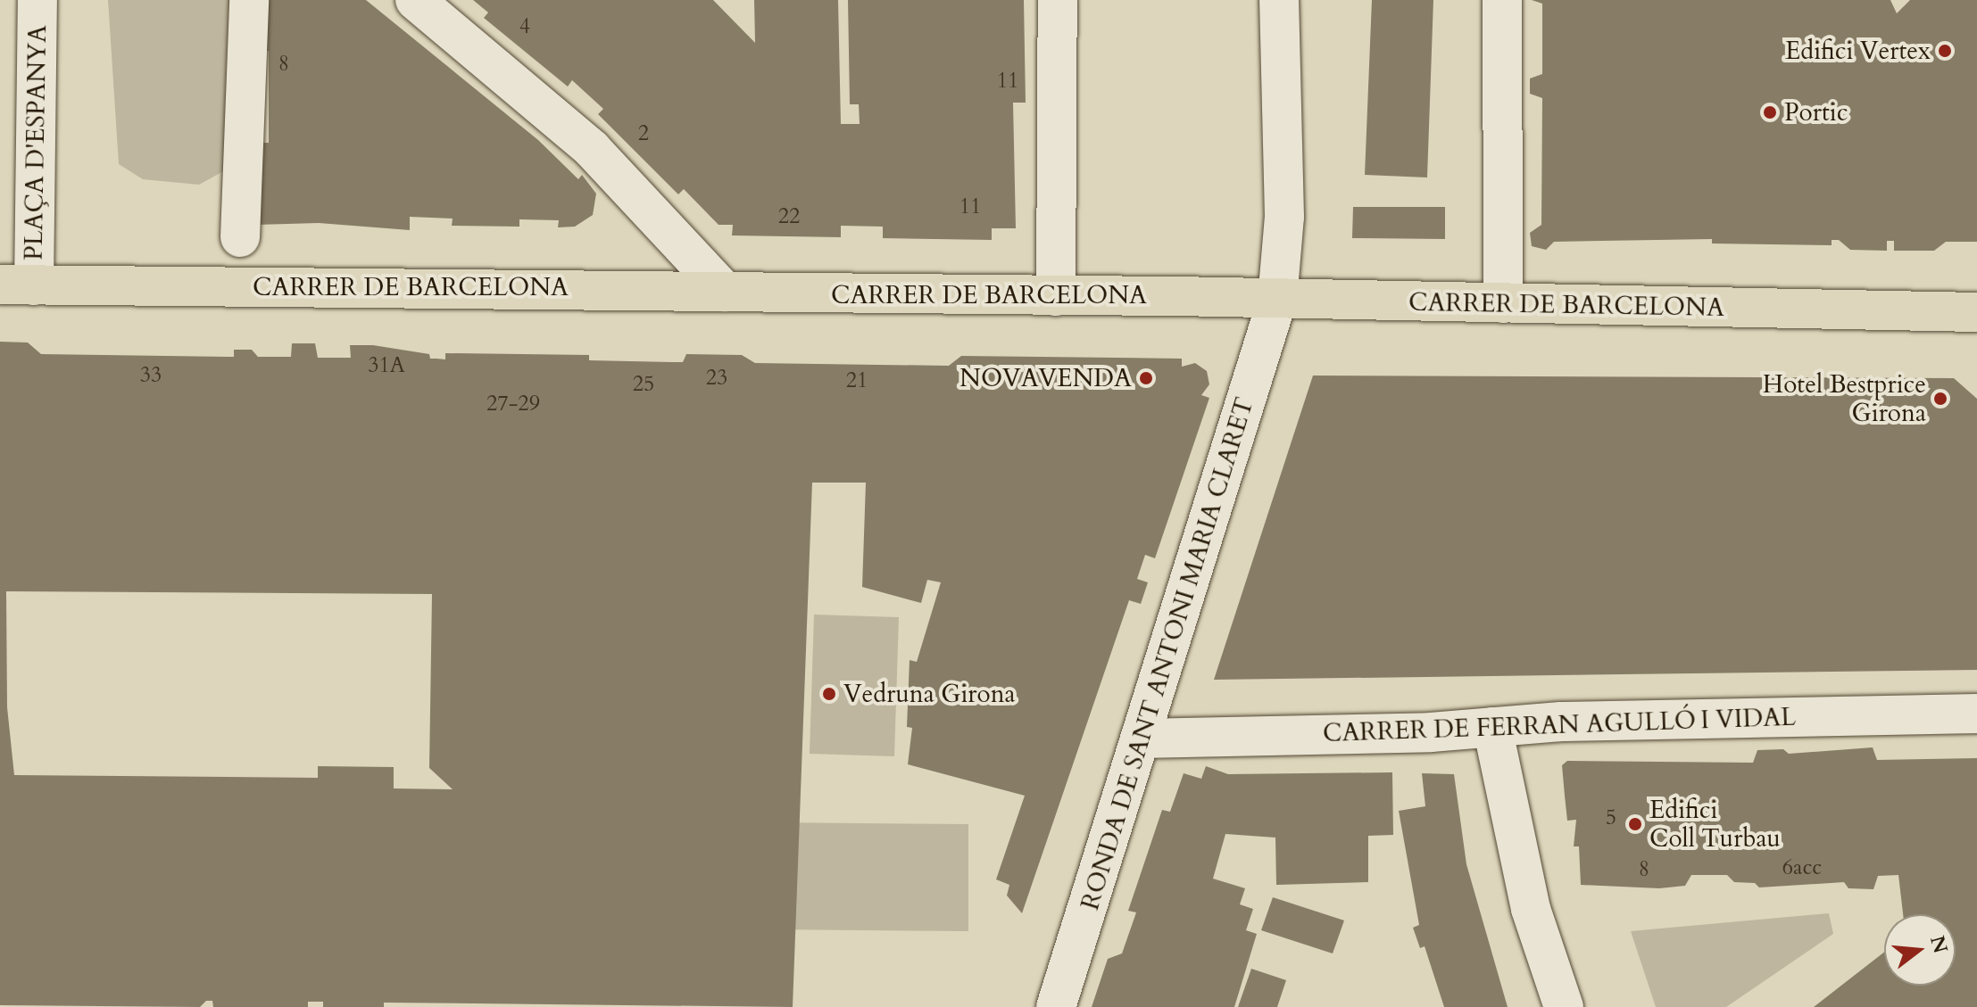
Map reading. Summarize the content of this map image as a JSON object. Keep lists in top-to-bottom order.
{
  "streets": {
    "main road": ["CARRER DE BARCELONA"],
    "street": ["PLAÇA D'ESPANYA", "RONDA DE SANT ANTONI MARIA CLARET", "CARRER DE FERRAN AGULLÓ I VIDAL"]
  },
  "crossings": [
    ["PLAÇA D'ESPANYA", "CARRER DE BARCELONA"],
    ["CARRER DE BARCELONA", "RONDA DE SANT ANTONI MARIA CLARET"],
    ["RONDA DE SANT ANTONI MARIA CLARET", "CARRER DE FERRAN AGULLÓ I VIDAL"]
  ],
  "places": [
    "Edifici Vertex",
    "Portic",
    "NOVAVENDA",
    "Hotel Bestprice Girona",
    "Vedruna Girona",
    "Edifici Coll Turbau"
  ],
  "house_numbers": [
    "4",
    "8",
    "11",
    "2",
    "11",
    "22",
    "31A",
    "33",
    "23",
    "21",
    "25",
    "27-29",
    "5",
    "6acc",
    "8"
  ],
  "north": "right"
}
